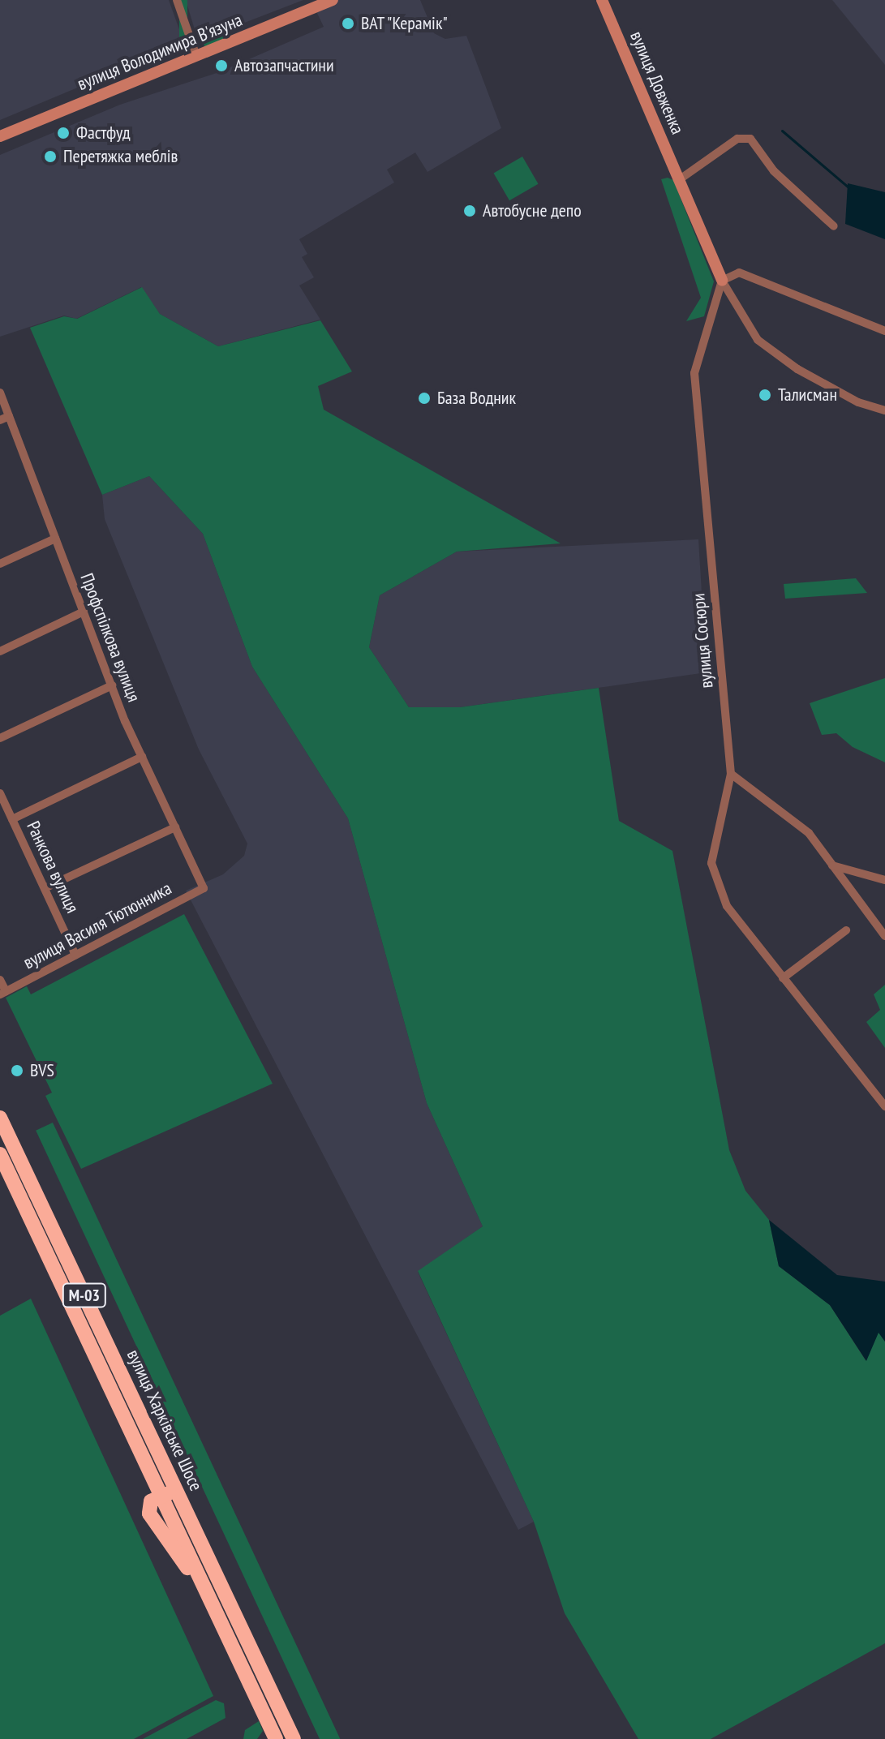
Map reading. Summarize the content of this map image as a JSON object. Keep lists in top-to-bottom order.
{
  "streets": {
    "highway": ["М-03", "вулиця Харківське Шосе"],
    "main road": ["вулиця Володимира В'язуна", "вулиця Довженка"],
    "street": [
      "Профспілкова вулиця",
      "вулиця Сосюри",
      "Ранкова вулиця",
      "вулиця Василя Тютюнника"
    ]
  },
  "crossings": [
    ["вулиця Довженка", "вулиця Сосюри"],
    ["Профспілкова вулиця", "вулиця Василя Тютюнника"],
    ["Ранкова вулиця", "вулиця Василя Тютюнника"]
  ],
  "places": [
    "ВАТ \"Керамік\"",
    "Автозапчастини",
    "Фастфуд",
    "Перетяжка меблів",
    "Автобусне депо",
    "Талисман",
    "База Водник",
    "BVS"
  ]
}
